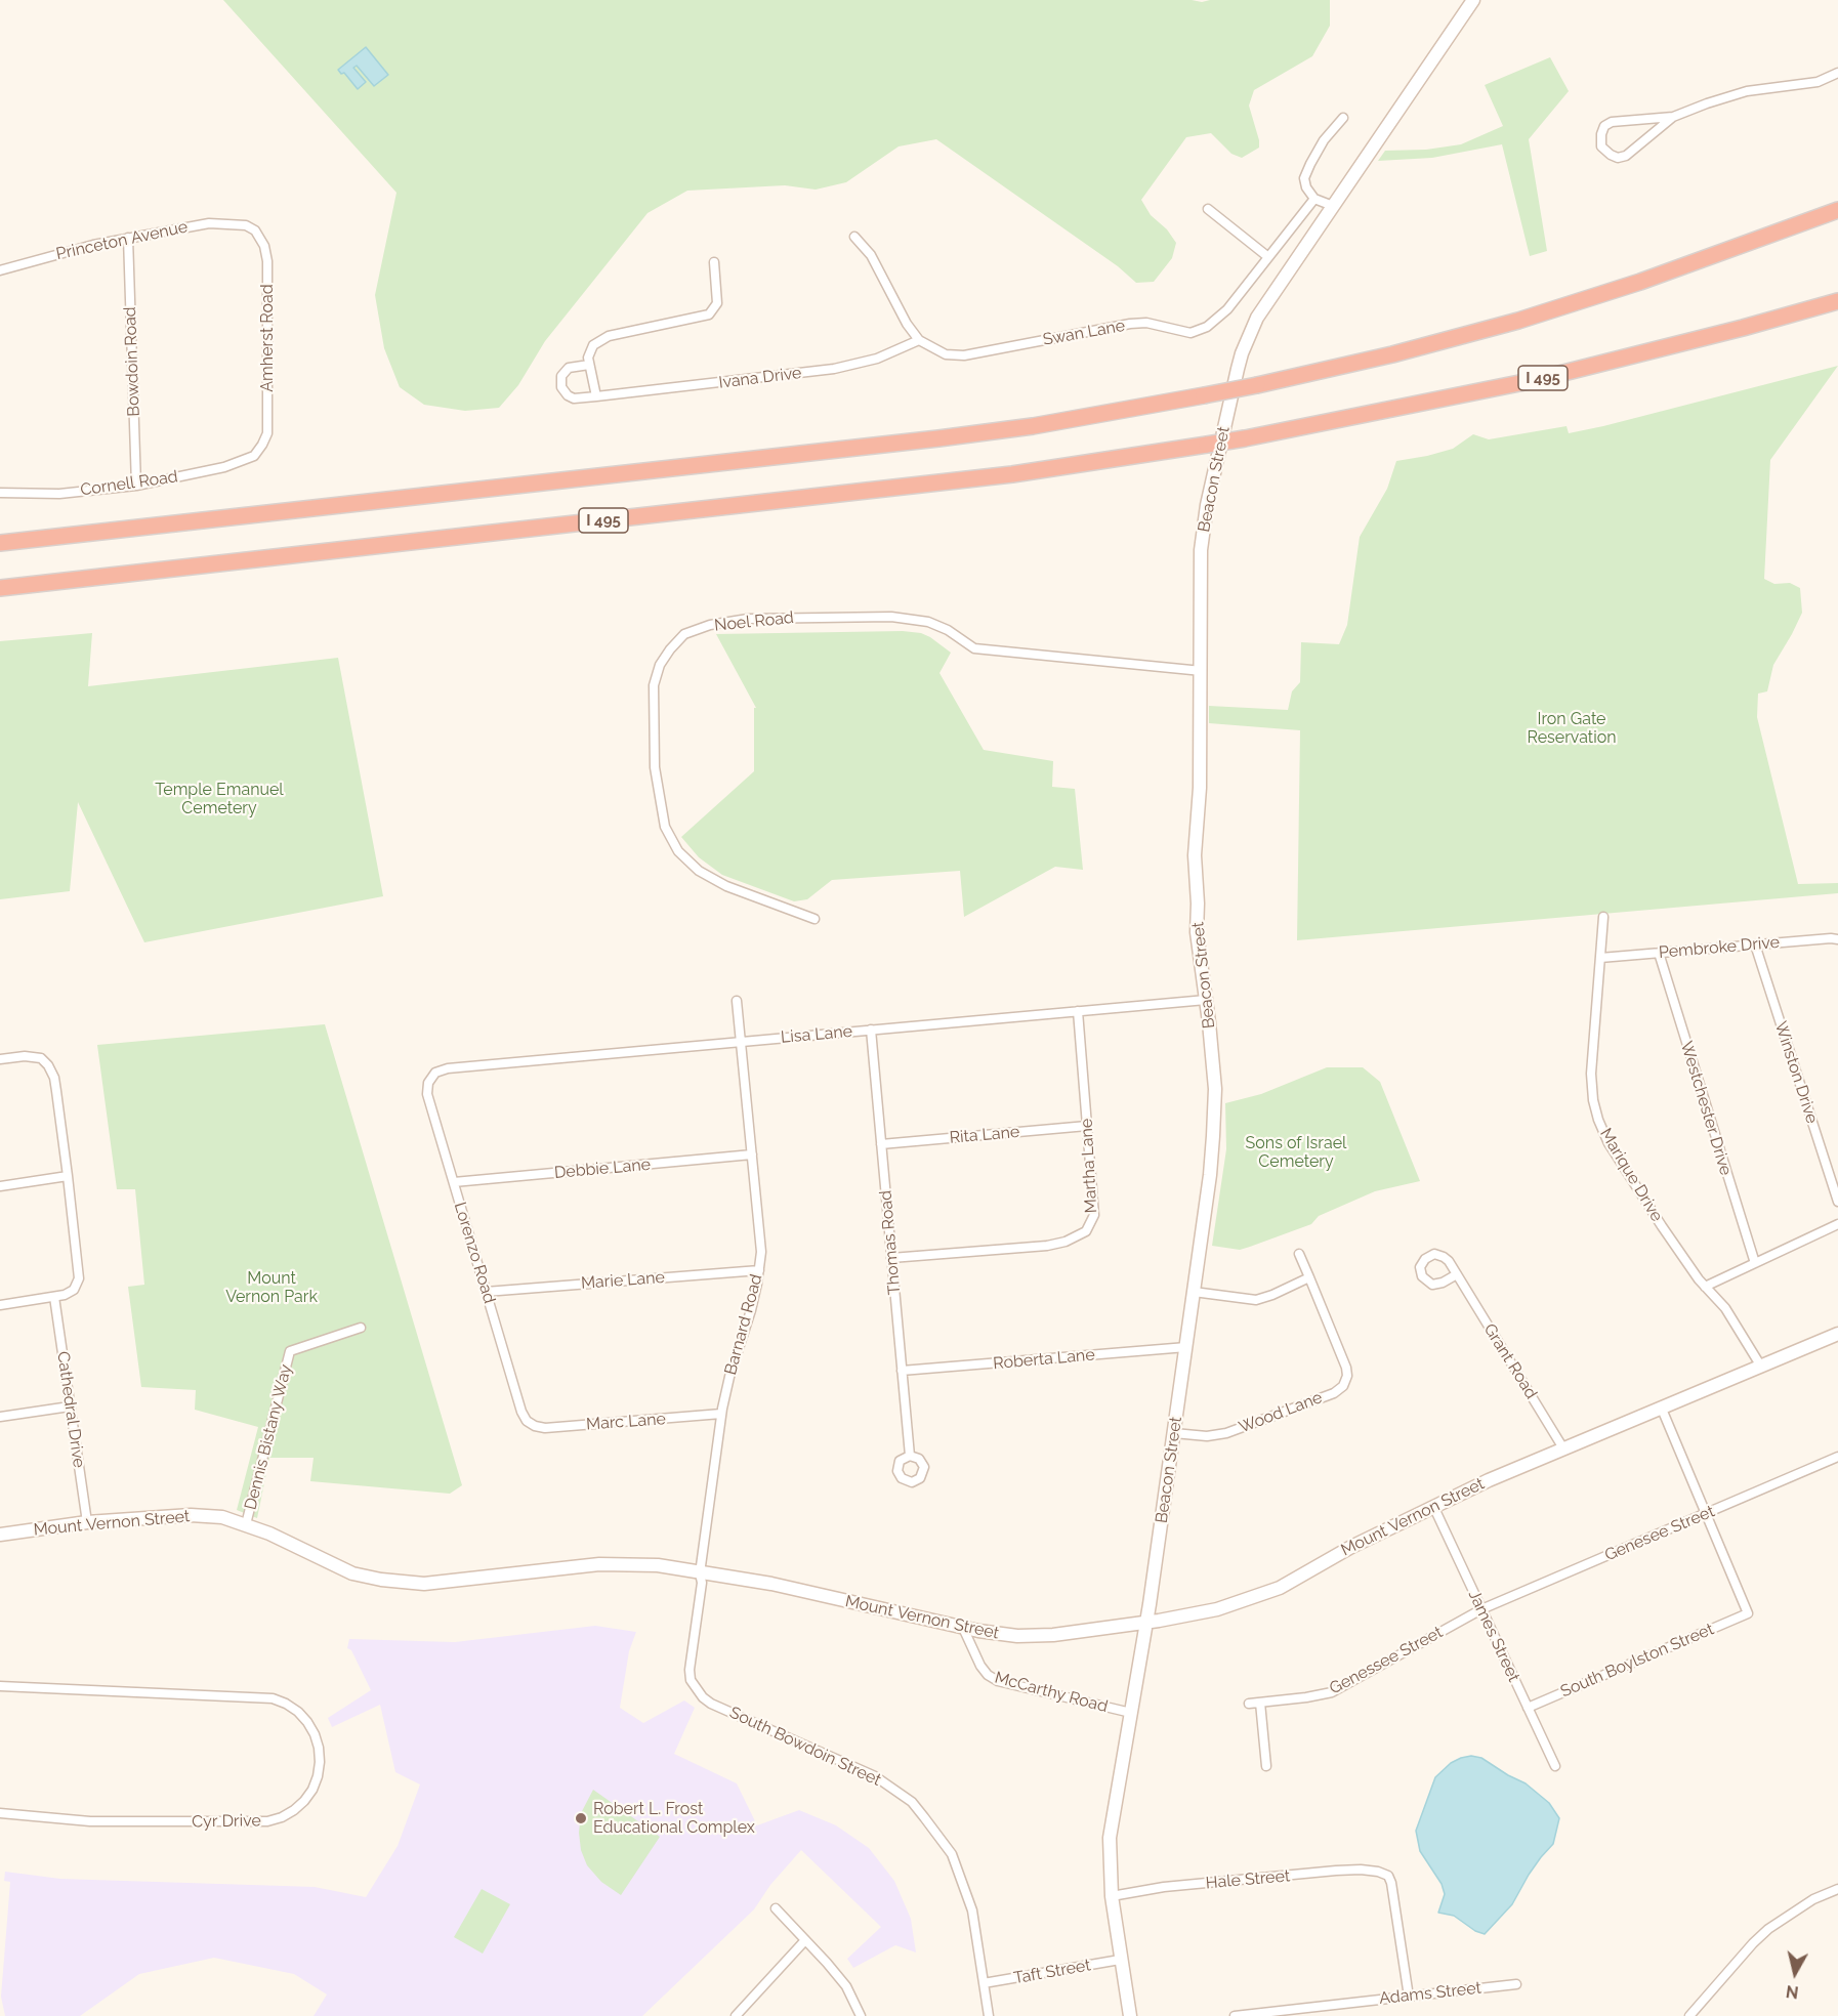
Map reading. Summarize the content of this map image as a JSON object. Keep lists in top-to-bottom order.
{
  "streets": {
    "highway": ["I 495"],
    "main road": ["Beacon Street", "Mount Vernon Street"],
    "street": [
      "Princeton Avenue",
      "Swan Lane",
      "Amherst Road",
      "Bowdoin Road",
      "Ivana Drive",
      "Cornell Road",
      "Noel Road",
      "Pembroke Drive",
      "Lisa Lane",
      "Winston Drive",
      "Westchester Drive",
      "Rita Lane",
      "Martha Lane",
      "Debbie Lane",
      "Marique Drive",
      "Thomas Road",
      "Lorenzo Road",
      "Marie Lane",
      "Barnard Road",
      "Roberta Lane",
      "Grant Road",
      "Cathedral Drive",
      "Wood Lane",
      "Marc Lane",
      "Dennis Bistany Way",
      "Genesee Street",
      "James Street",
      "Genessee Street",
      "South Boylston Street",
      "McCarthy Road",
      "South Bowdoin Street",
      "Cyr Drive",
      "Hale Street",
      "Taft Street",
      "Adams Street"
    ]
  },
  "crossings": [
    ["Princeton Avenue", "Amherst Road"],
    ["Princeton Avenue", "Bowdoin Road"],
    ["Swan Lane", "Ivana Drive"],
    ["Amherst Road", "Cornell Road"],
    ["Bowdoin Road", "Cornell Road"],
    ["Beacon Street", "Noel Road"],
    ["Beacon Street", "Lisa Lane"],
    ["Beacon Street", "Roberta Lane"],
    ["Beacon Street", "Wood Lane"],
    ["Beacon Street", "Mount Vernon Street"],
    ["Beacon Street", "McCarthy Road"],
    ["Beacon Street", "Hale Street"],
    ["Beacon Street", "Taft Street"],
    ["Pembroke Drive", "Winston Drive"],
    ["Pembroke Drive", "Westchester Drive"],
    ["Pembroke Drive", "Marique Drive"],
    ["Lisa Lane", "Martha Lane"],
    ["Lisa Lane", "Thomas Road"],
    ["Lisa Lane", "Lorenzo Road"],
    ["Lisa Lane", "Barnard Road"],
    ["Rita Lane", "Martha Lane"],
    ["Rita Lane", "Thomas Road"],
    ["Martha Lane", "Thomas Road"],
    ["Debbie Lane", "Lorenzo Road"],
    ["Debbie Lane", "Barnard Road"],
    ["Marique Drive", "Mount Vernon Street"],
    ["Thomas Road", "Roberta Lane"],
    ["Lorenzo Road", "Marie Lane"],
    ["Lorenzo Road", "Marc Lane"],
    ["Marie Lane", "Barnard Road"],
    ["Barnard Road", "Marc Lane"],
    ["Barnard Road", "Mount Vernon Street"],
    ["Barnard Road", "South Bowdoin Street"],
    ["Grant Road", "Mount Vernon Street"],
    ["Cathedral Drive", "Mount Vernon Street"],
    ["Dennis Bistany Way", "Mount Vernon Street"],
    ["Mount Vernon Street", "James Street"],
    ["Mount Vernon Street", "McCarthy Road"],
    ["Genesee Street", "James Street"],
    ["Genesee Street", "Genessee Street"],
    ["Genesee Street", "South Boylston Street"],
    ["James Street", "Genessee Street"],
    ["James Street", "South Boylston Street"],
    ["South Bowdoin Street", "Taft Street"],
    ["Hale Street", "Adams Street"]
  ],
  "parks": [
    "Iron Gate Reservation",
    "Temple Emanuel Cemetery",
    "Sons of Israel Cemetery",
    "Mount Vernon Park"
  ],
  "places": ["Robert L. Frost Educational Complex"],
  "north": "bottom"
}
